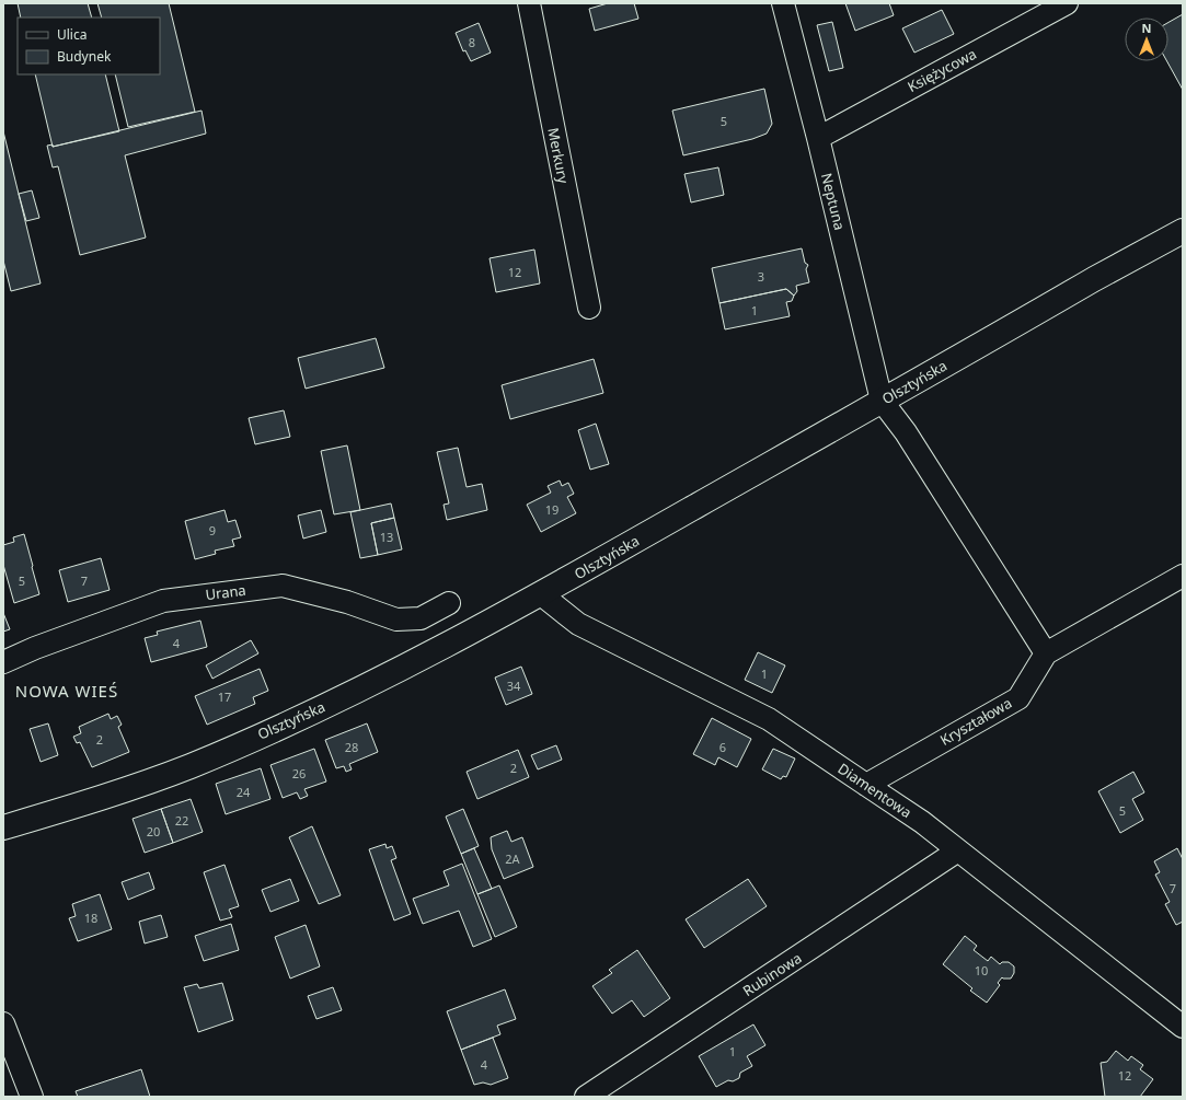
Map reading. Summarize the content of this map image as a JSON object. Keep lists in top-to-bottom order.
{
  "streets": {
    "main road": ["Olsztyńska"],
    "street": [
      "Księżycowa",
      "Merkury",
      "Neptuna",
      "Urana",
      "Kryształowa",
      "Diamentowa",
      "Rubinowa"
    ]
  },
  "crossings": [
    ["Księżycowa", "Neptuna"],
    ["Neptuna", "Olsztyńska"],
    ["Olsztyńska", "Diamentowa"],
    ["Kryształowa", "Diamentowa"],
    ["Diamentowa", "Rubinowa"]
  ],
  "districts": ["NOWA WIEŚ"],
  "house_numbers": [
    "8",
    "5",
    "12",
    "3",
    "1",
    "19",
    "9",
    "13",
    "5",
    "7",
    "4",
    "1",
    "34",
    "17",
    "2",
    "28",
    "6",
    "2",
    "26",
    "24",
    "5",
    "22",
    "20",
    "2A",
    "7",
    "18",
    "10",
    "1",
    "4",
    "12"
  ],
  "legend": ["Ulica", "Budynek"],
  "north": "top"
}
